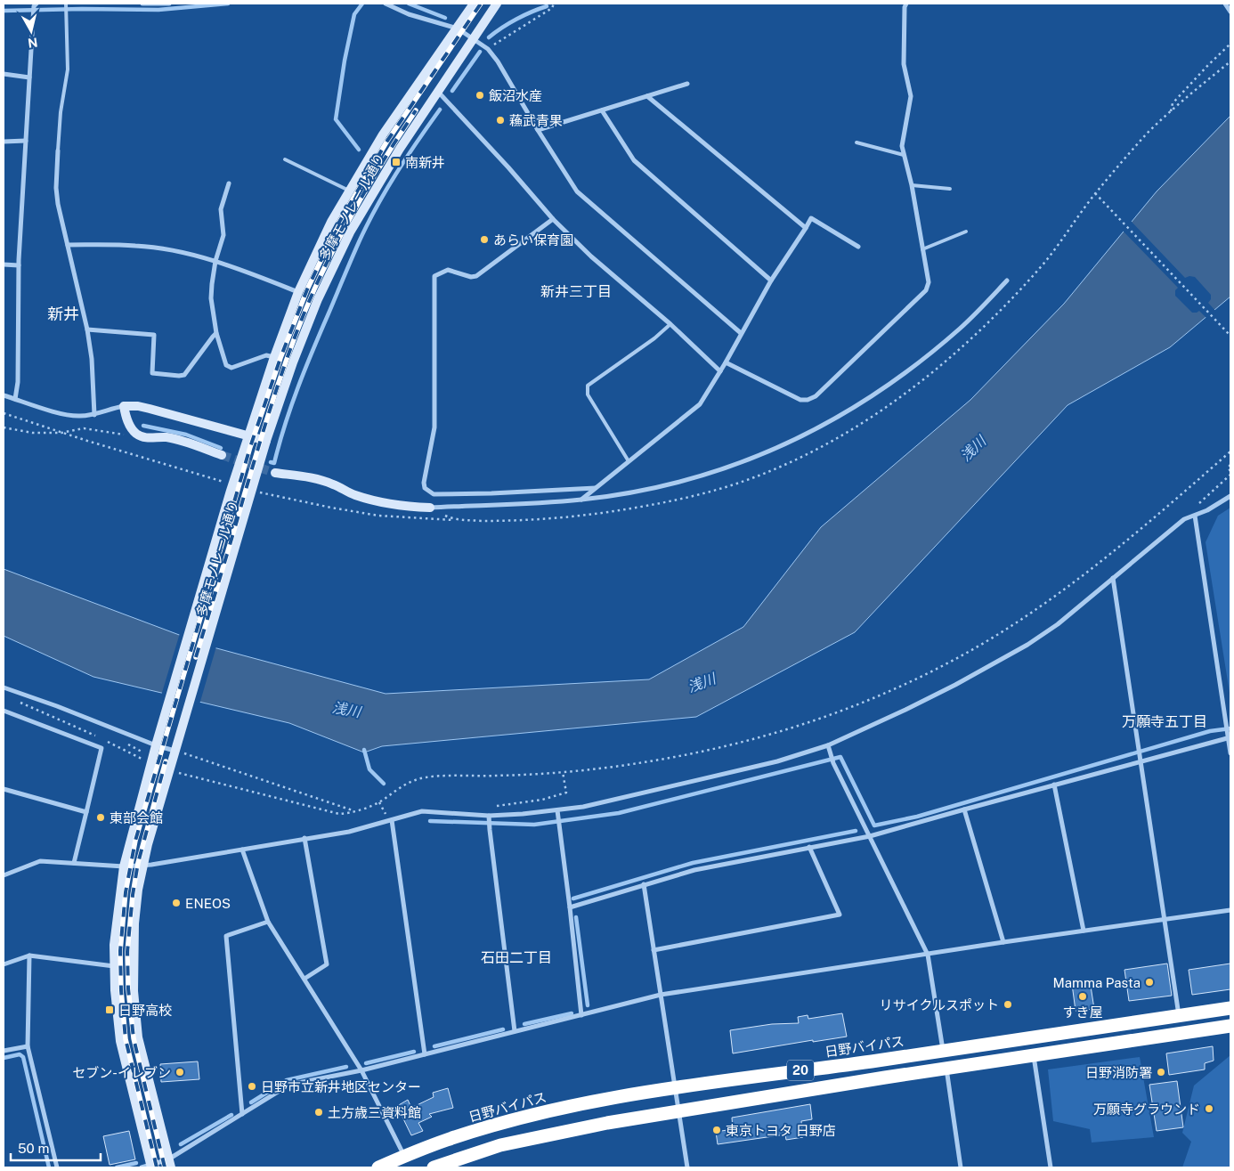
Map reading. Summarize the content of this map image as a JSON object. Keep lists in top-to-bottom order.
{
  "streets": {
    "highway": ["日野バイパス", "20"],
    "main road": ["多摩モノレール通り"]
  },
  "districts": [
    "新井三丁目",
    "新井",
    "万願寺五丁目",
    "石田二丁目"
  ],
  "water": ["浅川"],
  "places": {
    "other": [
      "飯沼水産",
      "蘓武青果",
      "あらい保育園",
      "東部会館",
      "ENEOS",
      "Mamma Pasta",
      "すき屋",
      "リサイクルスポット",
      "セブン-イレブン",
      "日野消防署",
      "日野市立新井地区センター",
      "万願寺グラウンド",
      "土方歳三資料館",
      "東京トヨタ 日野店"
    ],
    "transit": ["南新井", "日野高校"]
  },
  "scale_bar": "50 m",
  "north": "bottom"
}
